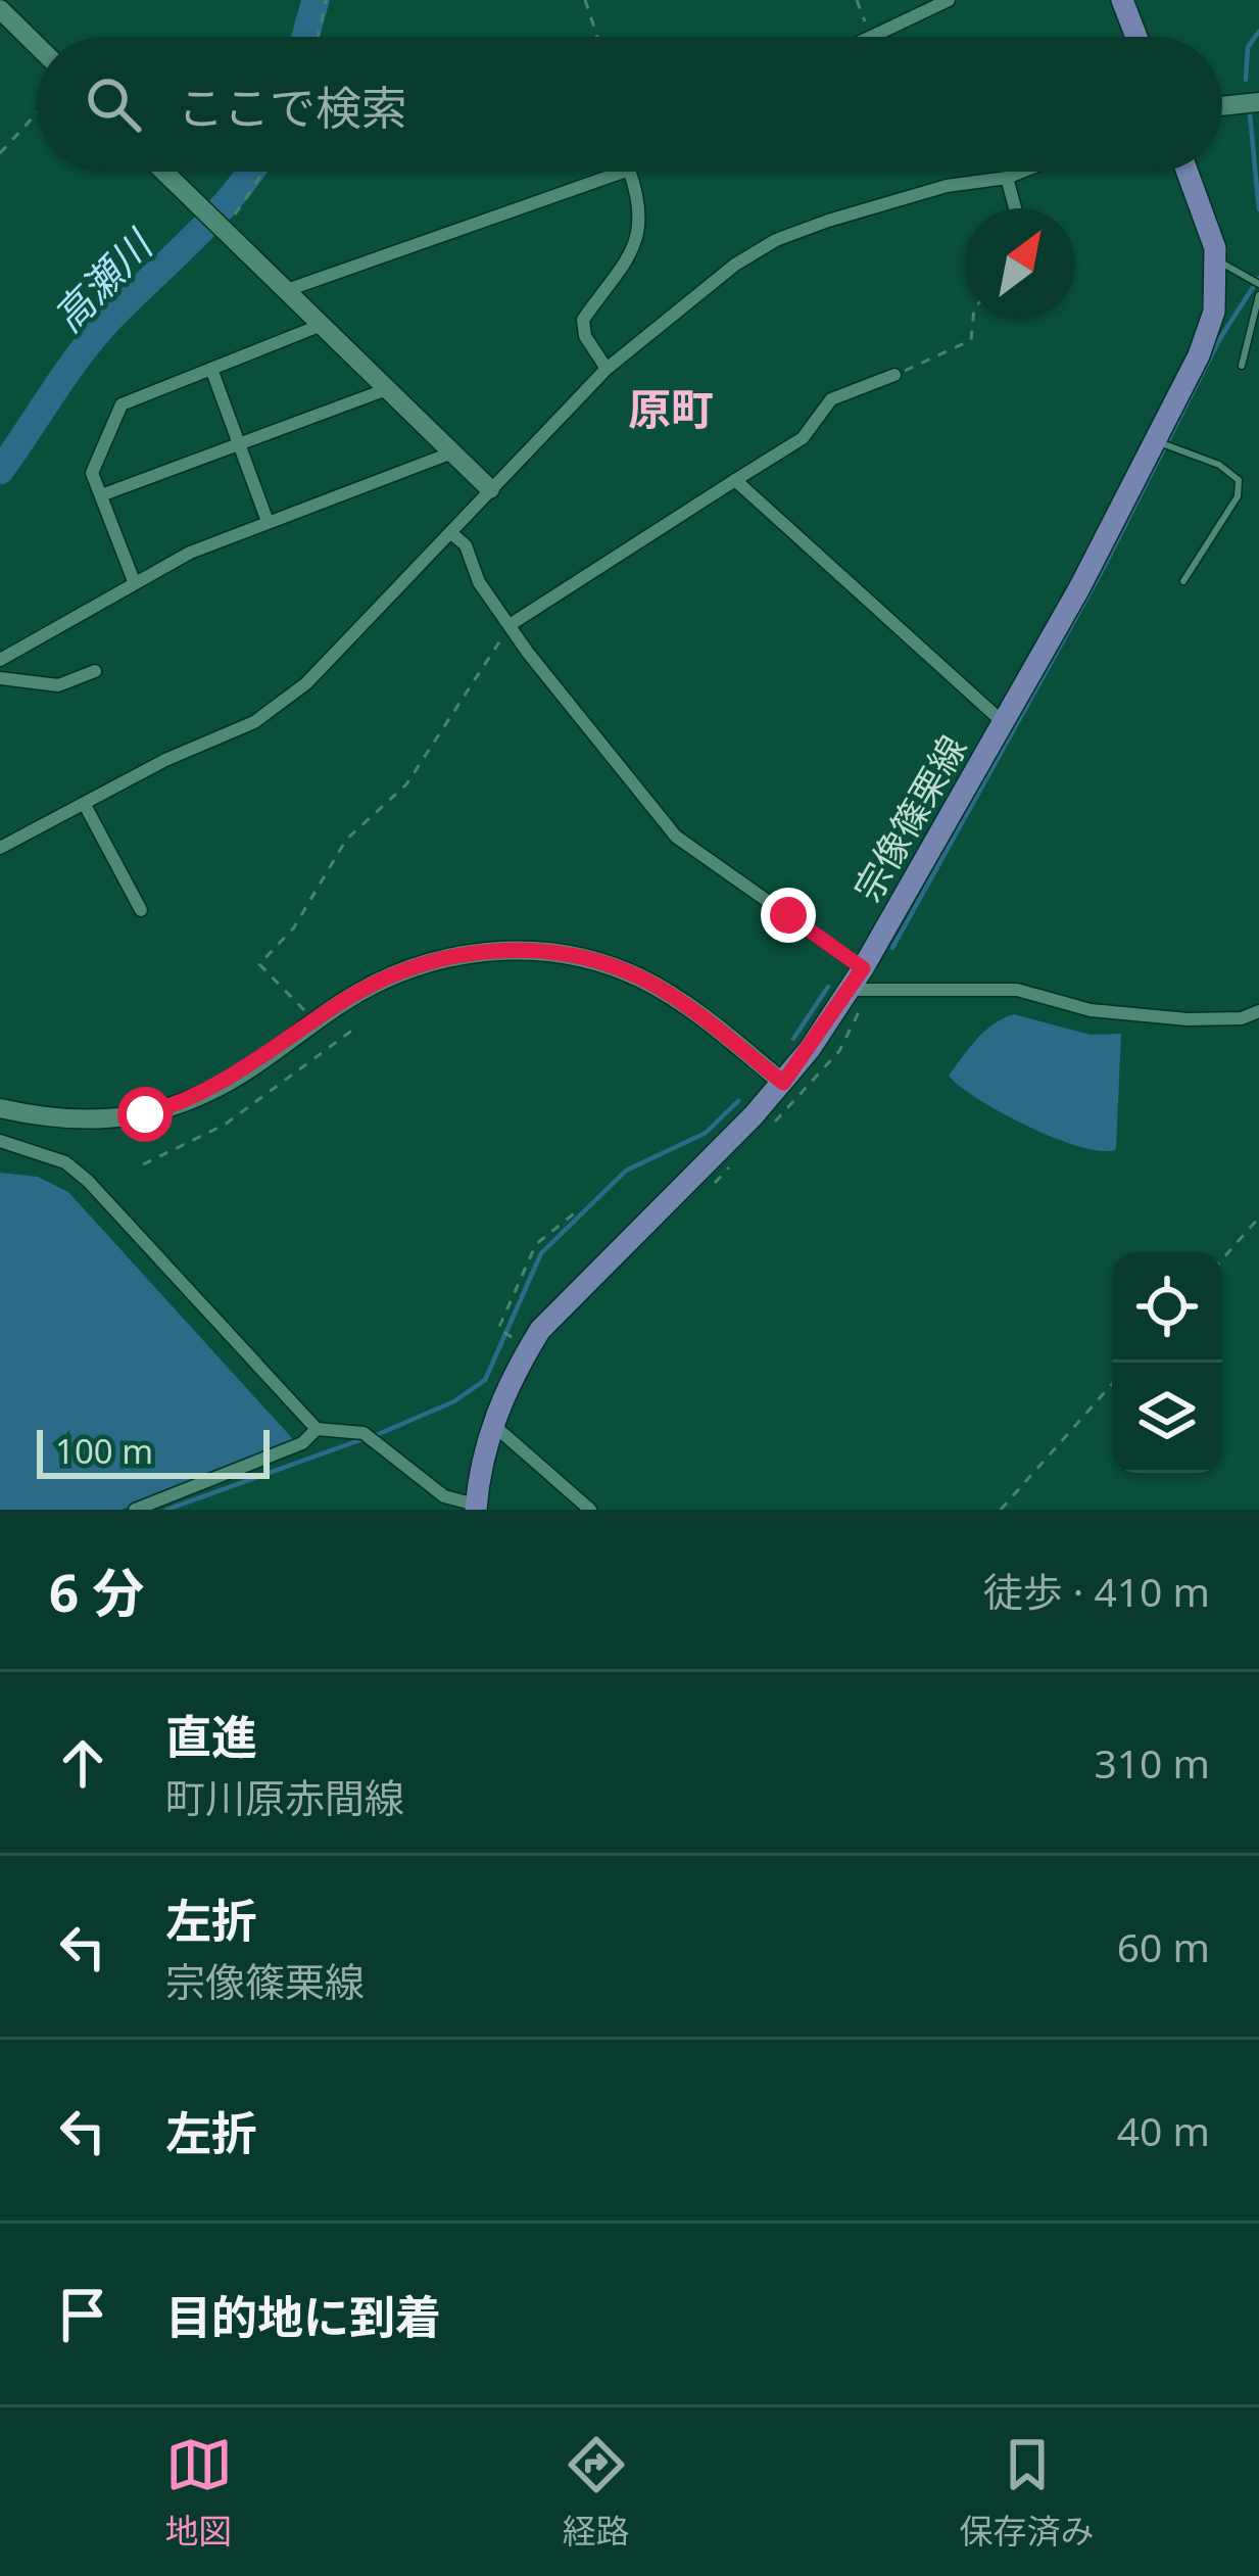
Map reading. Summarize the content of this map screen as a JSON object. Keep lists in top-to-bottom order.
{
  "streets": {
    "main road": ["宗像篠栗線"]
  },
  "districts": ["原町"],
  "water": ["高瀬川"],
  "scale_bar": "100 m",
  "north": "top right",
  "page": {
    "search": "ここで検索",
    "scale": "100 m",
    "heading": ["6 分", "徒歩 · 410 m"],
    "list": [
      ["直進", "町川原赤間線", "310 m"],
      ["左折", "宗像篠栗線", "60 m"],
      ["左折", "40 m"],
      "目的地に到着"
    ],
    "nav": ["地図", "経路", "保存済み"]
  }
}
